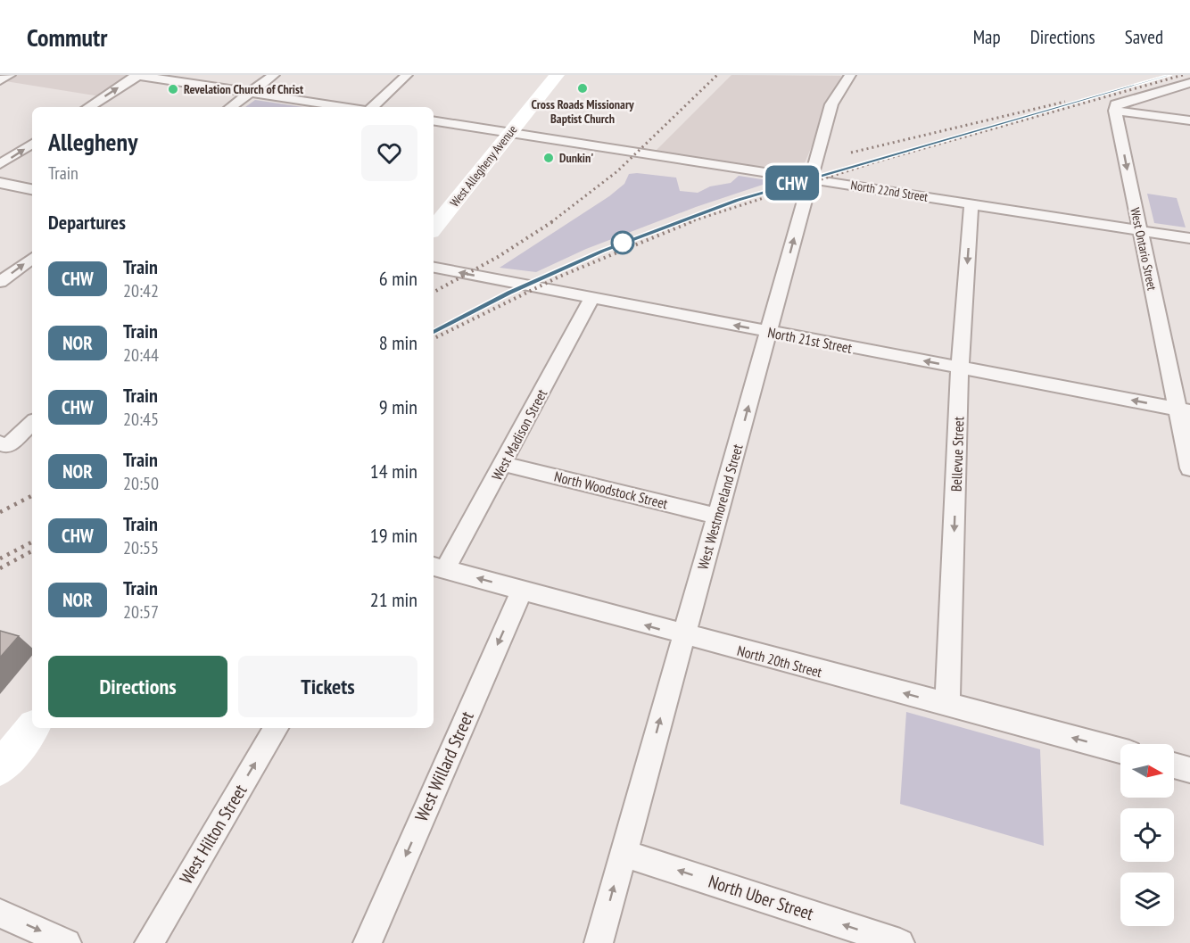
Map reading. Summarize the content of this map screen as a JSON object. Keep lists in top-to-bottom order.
{
  "streets": {
    "main road": ["West Allegheny Avenue"],
    "street": [
      "North 22nd Street",
      "West Ontario Street",
      "North 21st Street",
      "West Madison Street",
      "Bellevue Street",
      "North Woodstock Street",
      "West Westmoreland Street",
      "North 20th Street",
      "West Willard Street",
      "West Hilton Street",
      "North Uber Street"
    ]
  },
  "crossings": [
    ["West Allegheny Avenue", "North 22nd Street"],
    ["North 22nd Street", "West Ontario Street"],
    ["North 22nd Street", "Bellevue Street"],
    ["North 22nd Street", "West Westmoreland Street"],
    ["West Ontario Street", "North 21st Street"],
    ["North 21st Street", "West Madison Street"],
    ["North 21st Street", "Bellevue Street"],
    ["North 21st Street", "West Westmoreland Street"],
    ["West Madison Street", "North Woodstock Street"],
    ["West Madison Street", "North 20th Street"],
    ["Bellevue Street", "North 20th Street"],
    ["North Woodstock Street", "West Westmoreland Street"],
    ["West Westmoreland Street", "North 20th Street"],
    ["West Westmoreland Street", "North Uber Street"],
    ["North 20th Street", "West Willard Street"]
  ],
  "one_way": [
    "North 21st Street",
    "Bellevue Street",
    "West Westmoreland Street",
    "North 20th Street",
    "West Willard Street",
    "West Hilton Street",
    "North Uber Street"
  ],
  "places": ["Cross Roads Missionary Baptist Church", "Revelation Church of Christ", "Dunkin'"],
  "north": "right",
  "page": {
    "header": "Commutr",
    "nav": ["Map", "Directions", "Saved"],
    "on_map": "CHW",
    "heading": [
      ["Allegheny", "Train"],
      "Departures"
    ],
    "list": [
      {
        "mark": "CHW",
        "name": "Train",
        "note": "20:42",
        "value": "6 min"
      },
      {
        "mark": "NOR",
        "name": "Train",
        "note": "20:44",
        "value": "8 min"
      },
      {
        "mark": "CHW",
        "name": "Train",
        "note": "20:45",
        "value": "9 min"
      },
      {
        "mark": "NOR",
        "name": "Train",
        "note": "20:50",
        "value": "14 min"
      },
      {
        "mark": "CHW",
        "name": "Train",
        "note": "20:55",
        "value": "19 min"
      },
      {
        "mark": "NOR",
        "name": "Train",
        "note": "20:57",
        "value": "21 min"
      }
    ],
    "buttons": ["Directions", "Tickets"]
  }
}
